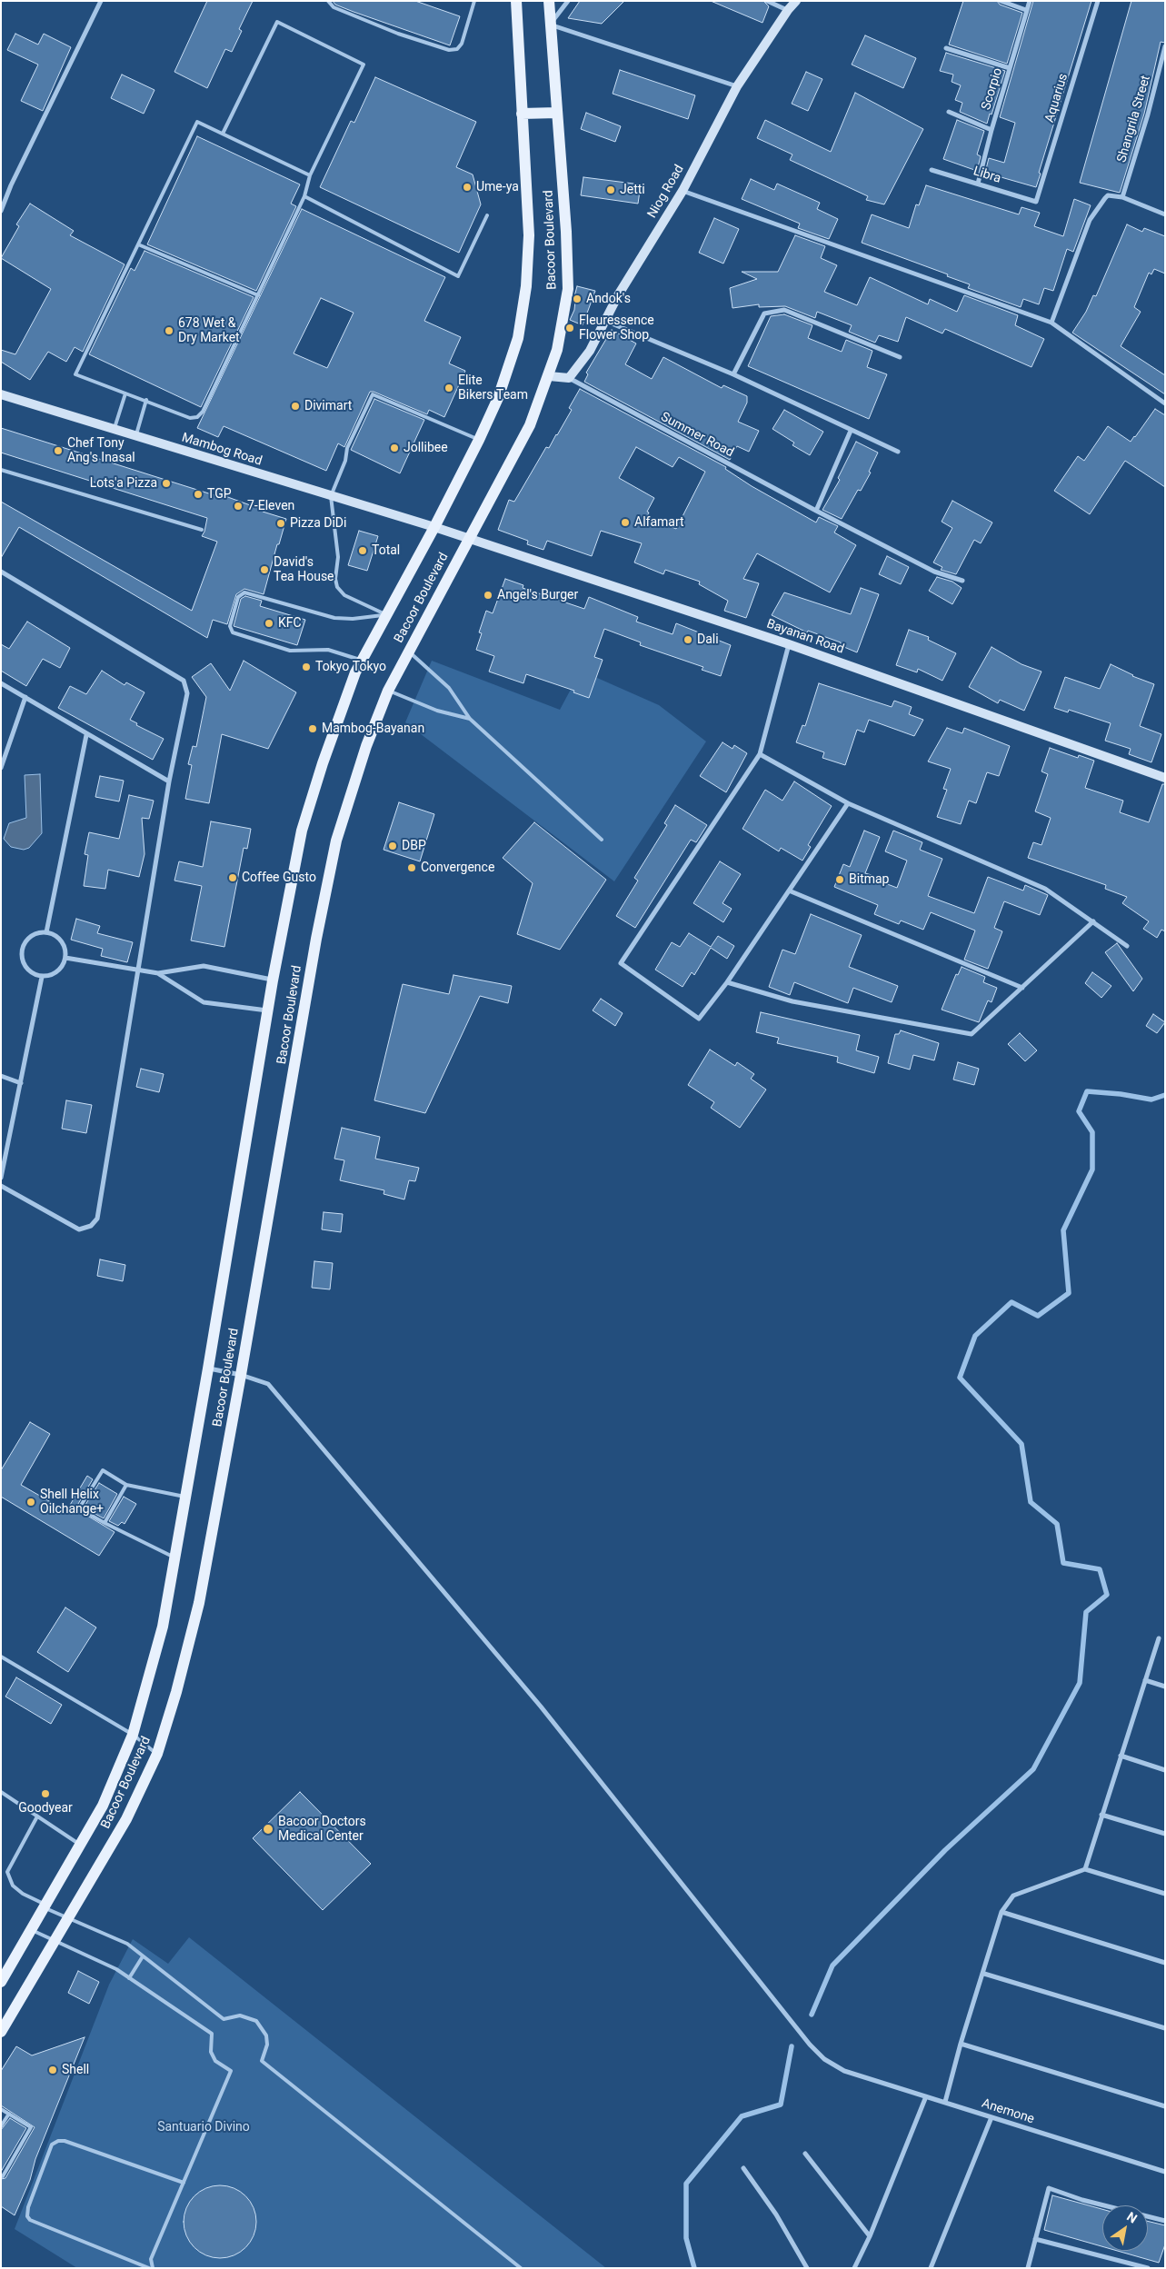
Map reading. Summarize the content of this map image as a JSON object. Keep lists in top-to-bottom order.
{
  "streets": {
    "main road": [
      "Niog Road",
      "Bacoor Boulevard",
      "Mambog Road",
      "Bayanan Road"
    ],
    "street": [
      "Scorpio",
      "Aquarius",
      "Shangrila Street",
      "Libra",
      "Summer Road",
      "Anemone"
    ]
  },
  "crossings": [
    ["Scorpio", "Libra"],
    ["Aquarius", "Libra"],
    ["Niog Road", "Summer Road"],
    ["Bacoor Boulevard", "Mambog Road"],
    ["Bacoor Boulevard", "Bayanan Road"],
    ["Bacoor Boulevard", "Anemone"],
    ["Mambog Road", "Bayanan Road"]
  ],
  "parks": ["Santuario Divino"],
  "places": [
    "Ume-ya",
    "Jetti",
    "Andok's",
    "Fleuressence Flower Shop",
    "678 Wet & Dry Market",
    "Elite Bikers Team",
    "Divimart",
    "Jollibee",
    "Chef Tony Ang's Inasal",
    "Lots'a Pizza",
    "TGP",
    "7-Eleven",
    "Alfamart",
    "Pizza DiDi",
    "Total",
    "David's Tea House",
    "Angel's Burger",
    "KFC",
    "Dali",
    "Tokyo Tokyo",
    "Mambog-Bayanan",
    "DBP",
    "Convergence",
    "Coffee Gusto",
    "Bitmap",
    "Shell Helix Oilchange+",
    "Goodyear",
    "Bacoor Doctors Medical Center",
    "Shell"
  ],
  "north": "top right"
}
